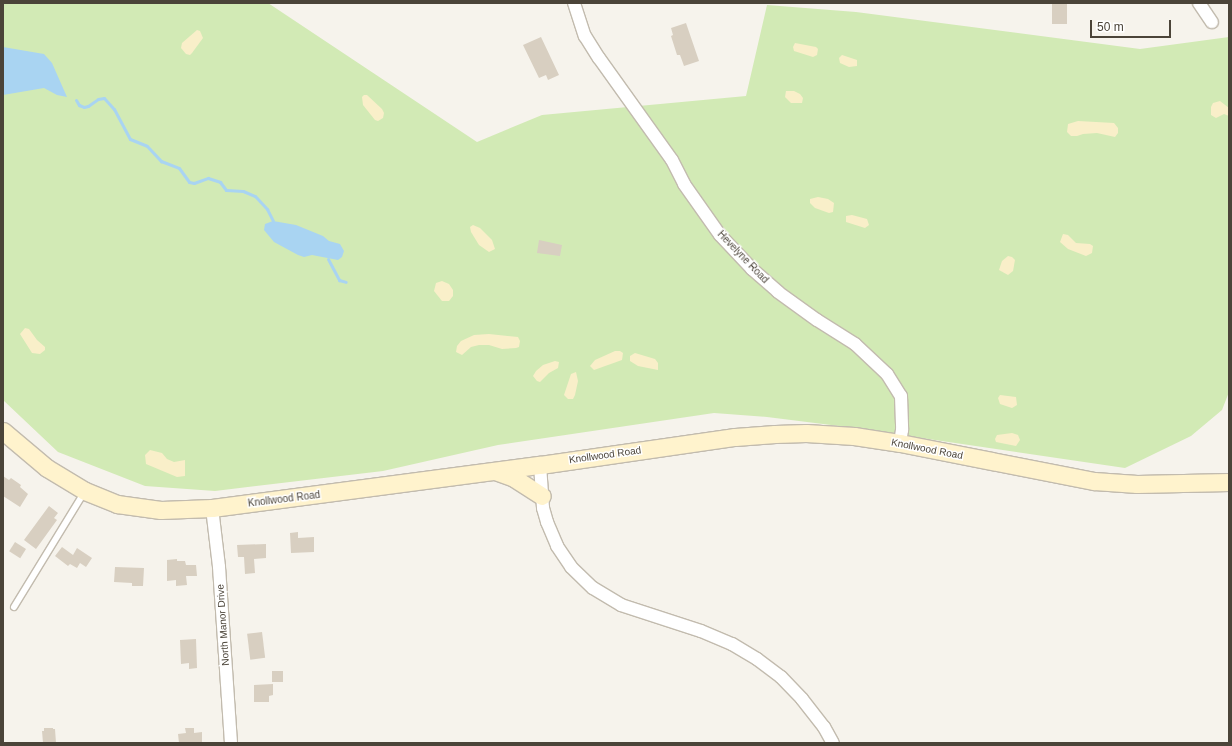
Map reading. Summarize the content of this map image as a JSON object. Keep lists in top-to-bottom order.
{
  "streets": {
    "main road": ["Knollwood Road"],
    "street": ["Hevelyne Road", "North Manor Drive"]
  },
  "crossings": [
    ["Hevelyne Road", "Knollwood Road"],
    ["Knollwood Road", "North Manor Drive"]
  ],
  "scale_bar": "50 m"
}
